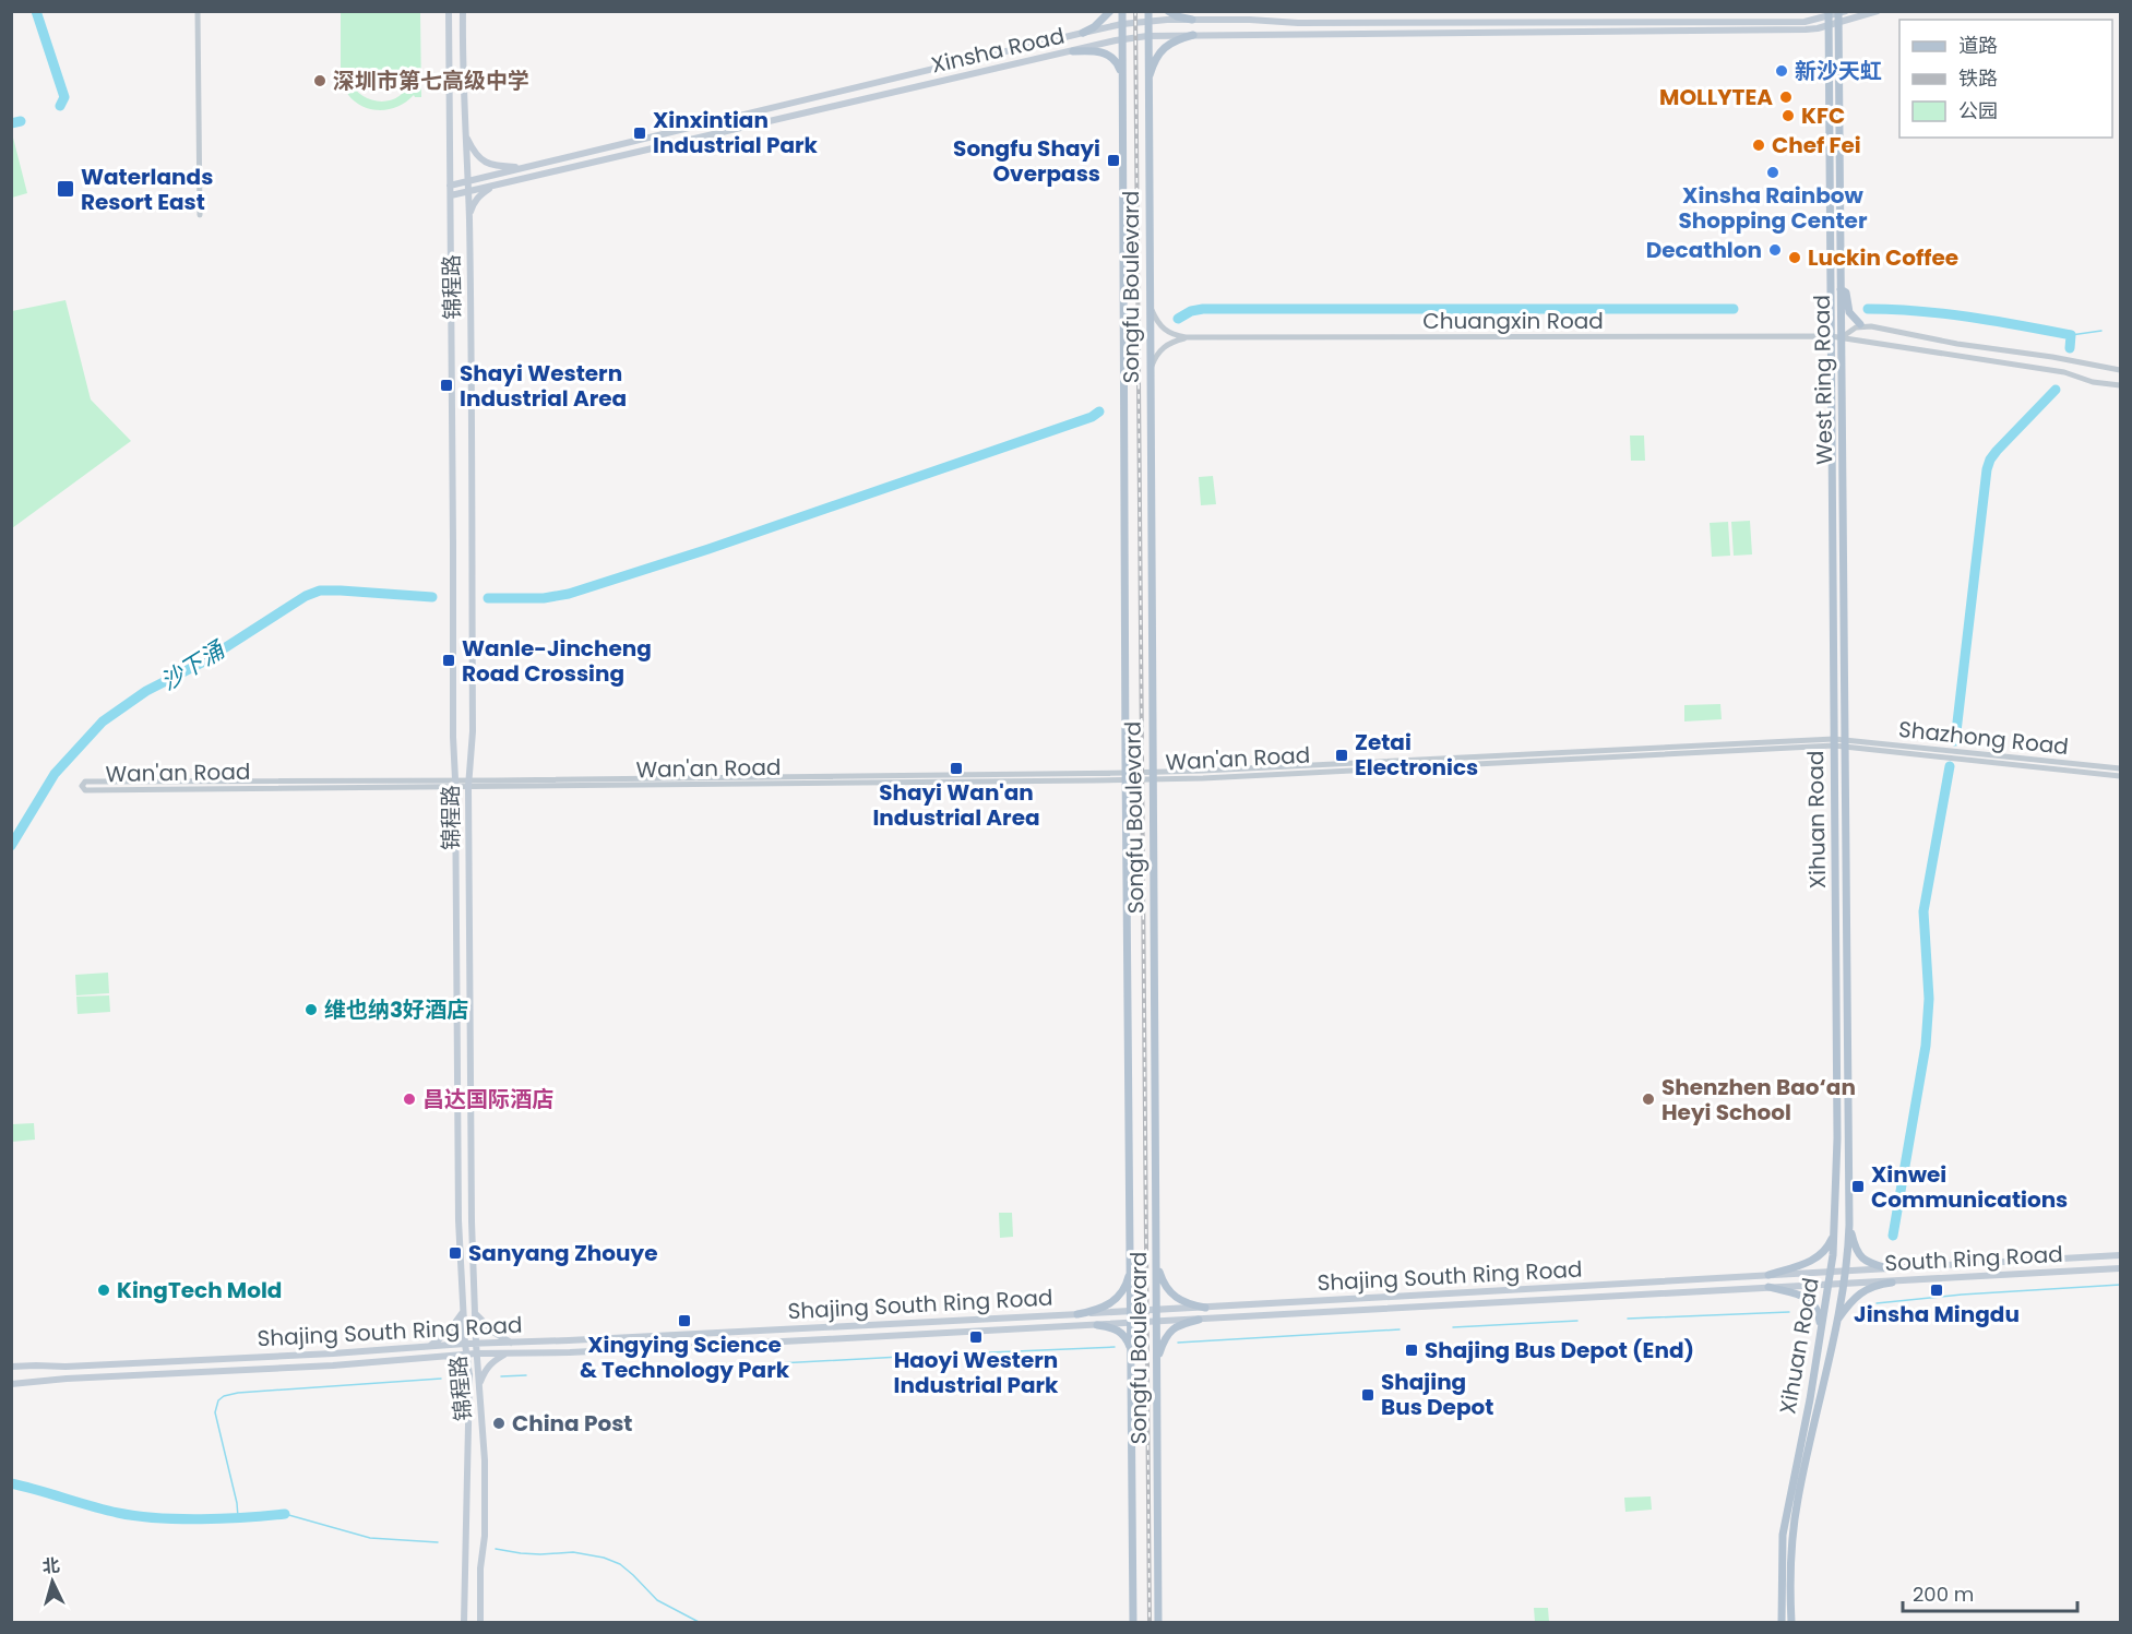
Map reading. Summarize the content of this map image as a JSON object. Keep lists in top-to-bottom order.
{
  "streets": {
    "main road": [
      "Xinsha Road",
      "锦程路",
      "Songfu Boulevard",
      "West Ring Road",
      "Xihuan Road",
      "South Ring Road",
      "Shajing South Ring Road"
    ],
    "street": ["Chuangxin Road", "Shazhong Road", "Wan'an Road"]
  },
  "crossings": [
    ["Xinsha Road", "锦程路"],
    ["Xinsha Road", "Songfu Boulevard"],
    ["Xinsha Road", "West Ring Road"],
    ["Xinsha Road", "Xihuan Road"],
    ["锦程路", "Wan'an Road"],
    ["锦程路", "Shajing South Ring Road"],
    ["Songfu Boulevard", "Chuangxin Road"],
    ["Songfu Boulevard", "Wan'an Road"],
    ["Songfu Boulevard", "Shajing South Ring Road"],
    ["Chuangxin Road", "West Ring Road"],
    ["Chuangxin Road", "Xihuan Road"],
    ["West Ring Road", "Shazhong Road"],
    ["West Ring Road", "Wan'an Road"],
    ["West Ring Road", "Xihuan Road"],
    ["Shazhong Road", "Wan'an Road"],
    ["Shazhong Road", "Xihuan Road"],
    ["Wan'an Road", "Xihuan Road"],
    ["Xihuan Road", "South Ring Road"],
    ["Xihuan Road", "Shajing South Ring Road"],
    ["South Ring Road", "Shajing South Ring Road"]
  ],
  "water": ["沙下涌"],
  "places": {
    "other": [
      "新沙天虹",
      "深圳市第七高级中学",
      "MOLLYTEA",
      "KFC",
      "Chef Fei",
      "Xinsha Rainbow Shopping Center",
      "Decathlon",
      "Luckin Coffee",
      "维也纳3好酒店",
      "昌达国际酒店",
      "Shenzhen Bao‘an Heyi School",
      "KingTech Mold",
      "China Post"
    ],
    "transit": [
      "Xinxintian Industrial Park",
      "Songfu Shayi Overpass",
      "Waterlands Resort East",
      "Shayi Western Industrial Area",
      "Wanle-Jincheng Road Crossing",
      "Zetai Electronics",
      "Shayi Wan'an Industrial Area",
      "Xinwei Communications",
      "Sanyang Zhouye",
      "Jinsha Mingdu",
      "Xingying Science & Technology Park",
      "Haoyi Western Industrial Park",
      "Shajing Bus Depot (End)",
      "Shajing Bus Depot"
    ]
  },
  "legend": ["道路", "铁路", "公园"],
  "scale_bar": "200 m",
  "north": "top"
}
